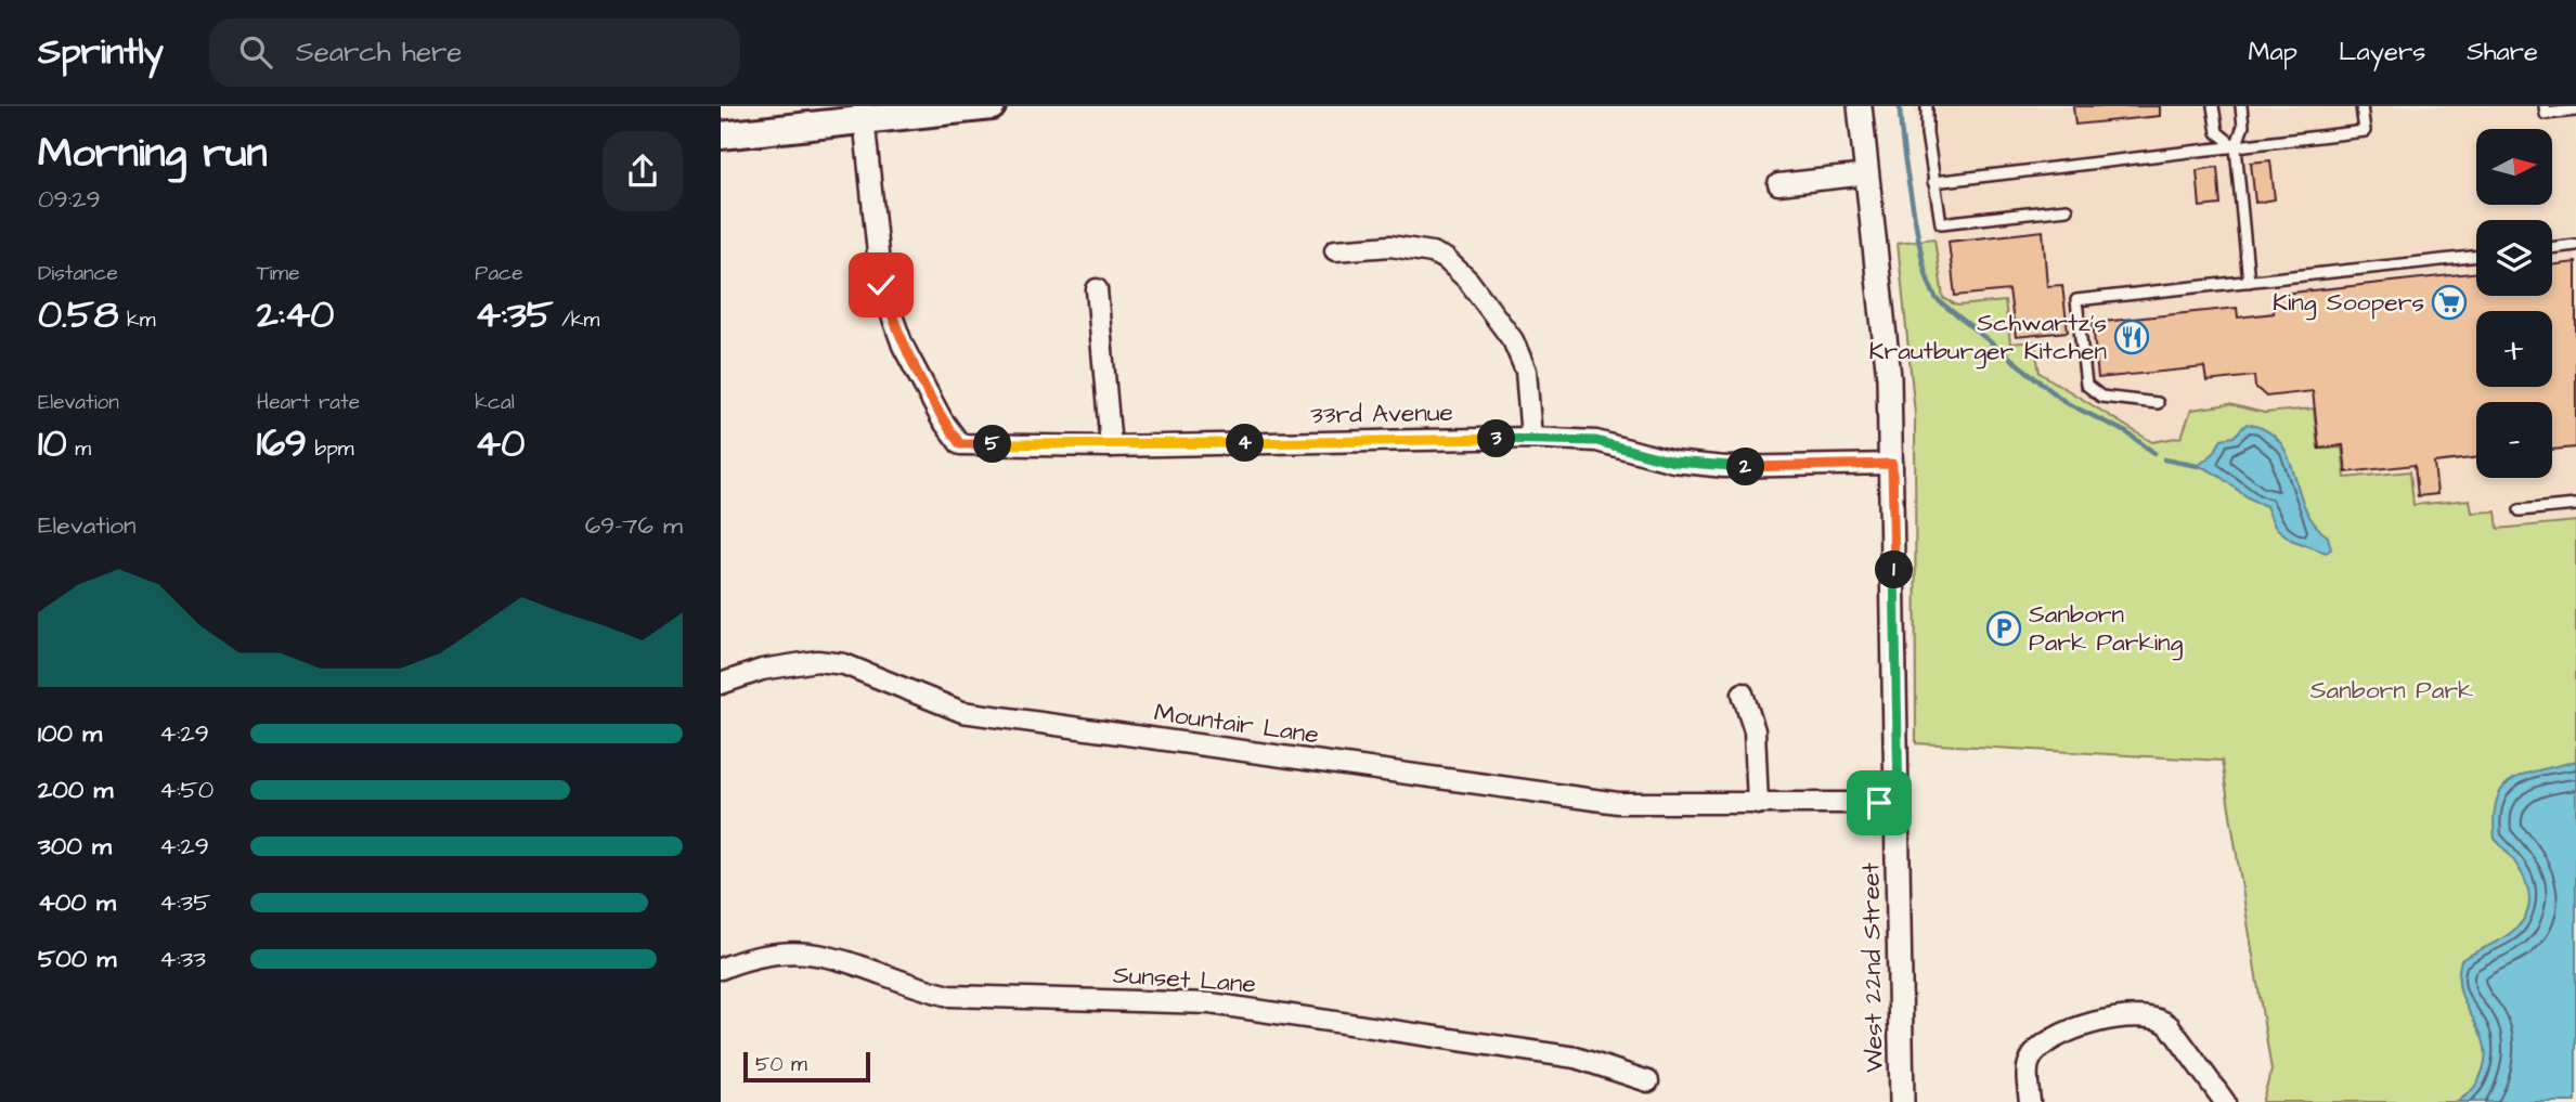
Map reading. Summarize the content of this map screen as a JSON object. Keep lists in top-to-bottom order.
{
  "streets": {
    "street": [
      "33rd Avenue",
      "Mountair Lane",
      "West 22nd Street",
      "Sunset Lane"
    ]
  },
  "crossings": [
    ["33rd Avenue", "West 22nd Street"],
    ["Mountair Lane", "West 22nd Street"]
  ],
  "parks": ["Sanborn Park"],
  "places": {
    "supermarket": ["King Soopers"],
    "restaurant": ["Schwartz's Krautburger Kitchen"],
    "parking": ["Sanborn Park Parking"]
  },
  "scale_bar": "50 m",
  "north": "right",
  "page": {
    "header": "Sprintly",
    "search": "Search here",
    "nav": ["Map", "Layers", "Share"],
    "heading": ["Morning run", "09:29"],
    "map_buttons": ["+", "−"],
    "stats": [
      ["Distance", "0.58 km"],
      ["Time", "2:40"],
      ["Pace", "4:35 /km"],
      ["Elevation", "10 m"],
      ["Heart rate", "169 bpm"],
      ["kcal", "40"]
    ],
    "pins": [
      "3",
      "4",
      "5",
      "2",
      "1"
    ],
    "chart": ["Elevation", "69–76 m"],
    "list": [
      {
        "name": "100 m",
        "note": "4:29"
      },
      {
        "name": "200 m",
        "note": "4:50"
      },
      {
        "name": "300 m",
        "note": "4:29"
      },
      {
        "name": "400 m",
        "note": "4:35"
      },
      {
        "name": "500 m",
        "note": "4:33"
      }
    ],
    "scale": "50 m"
  }
}
